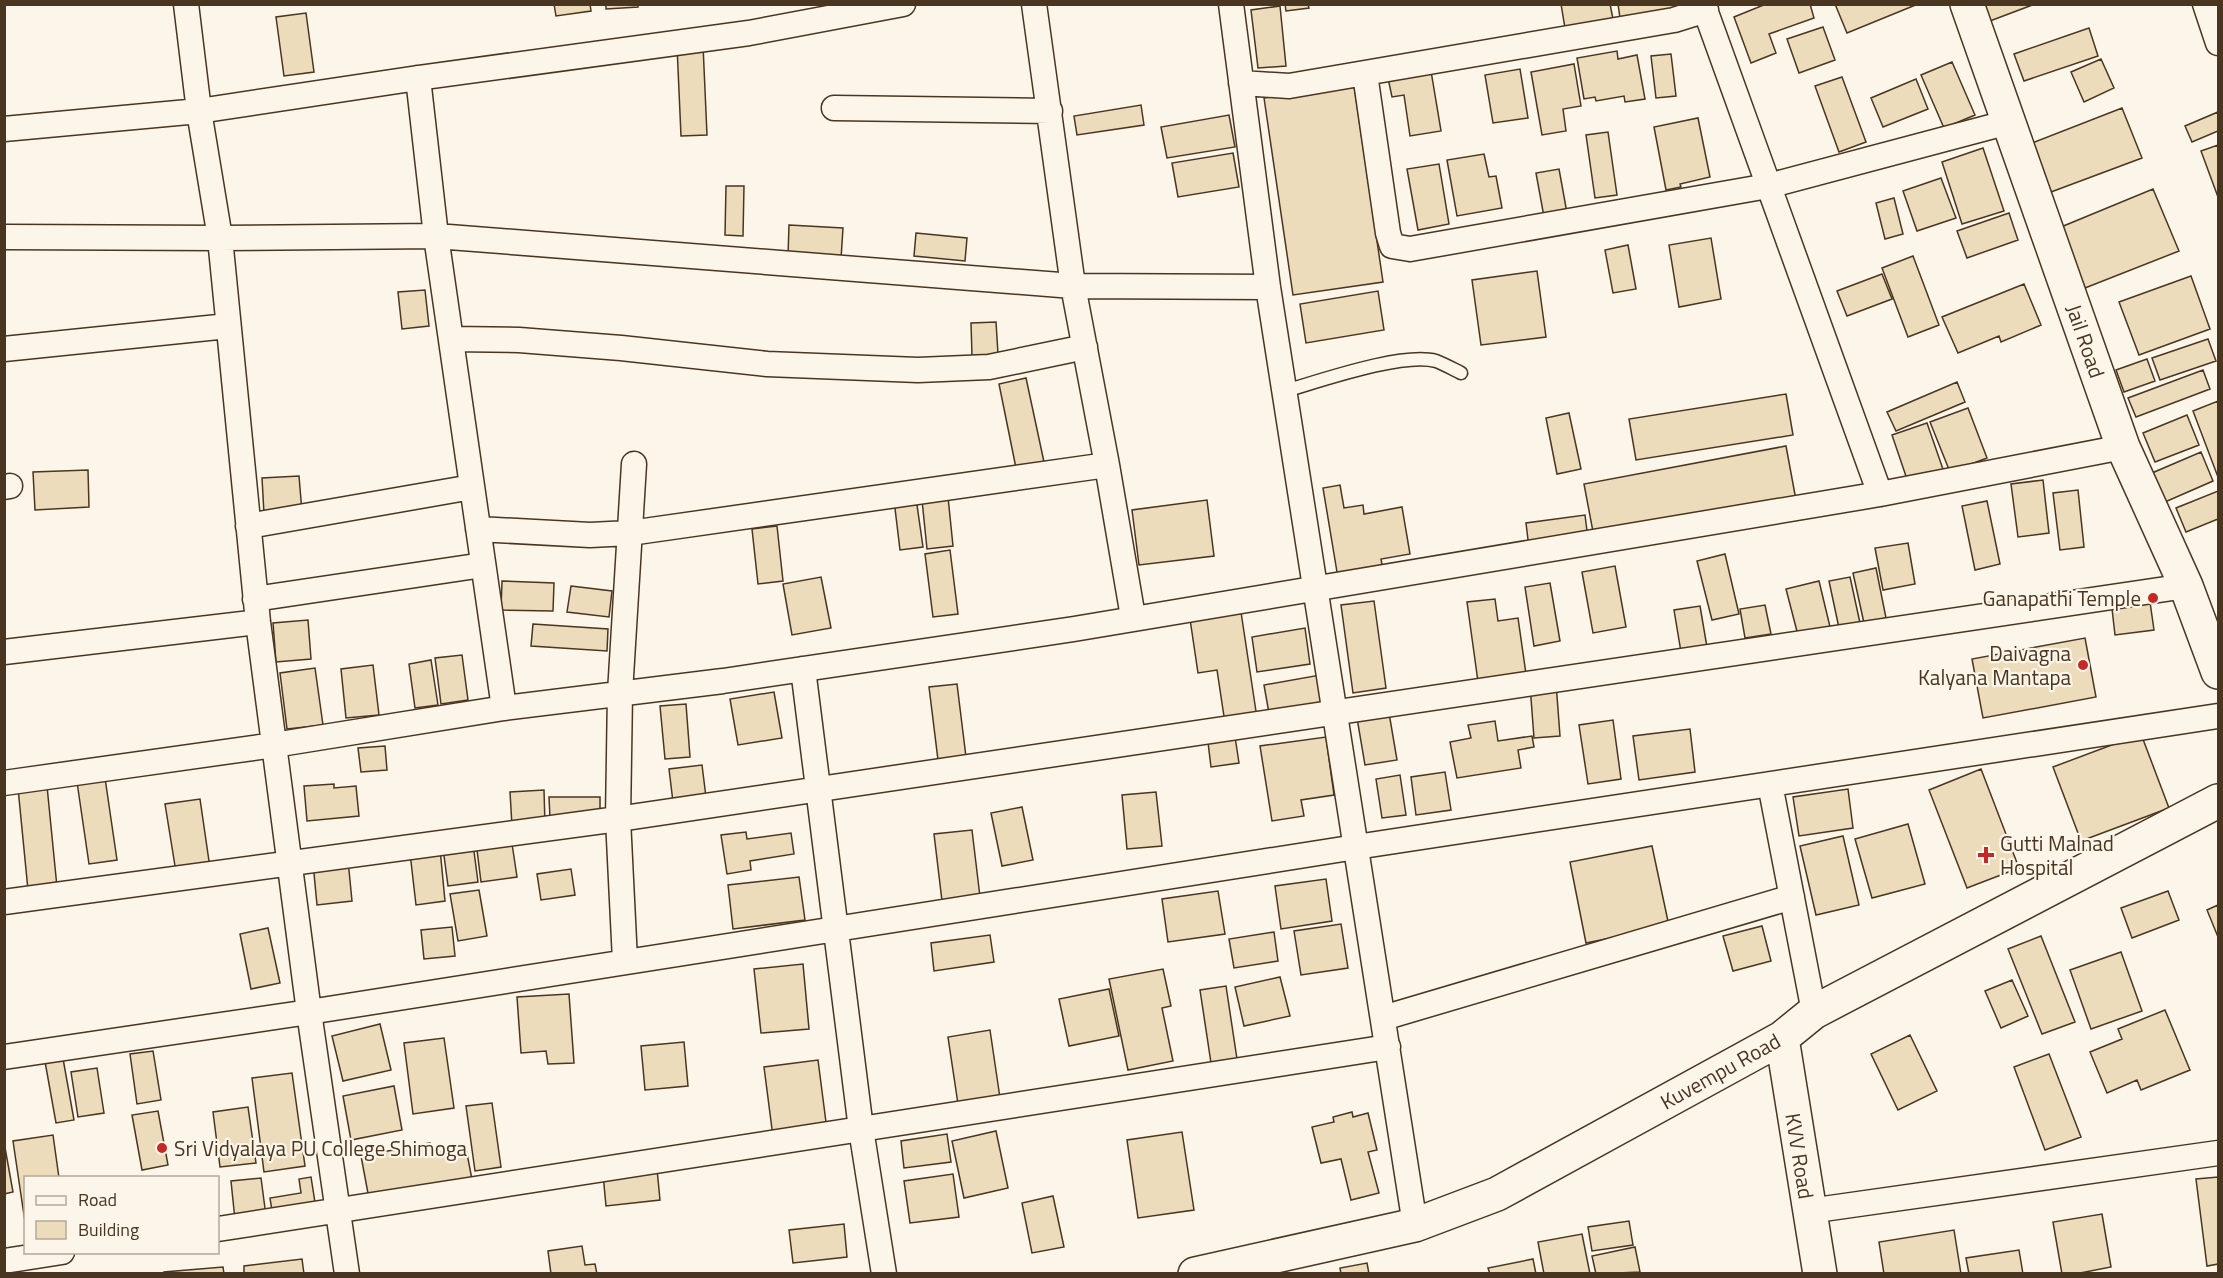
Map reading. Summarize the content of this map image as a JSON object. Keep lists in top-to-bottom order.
{
  "streets": {
    "main road": ["Jail Road", "Kuvempu Road", "KVV Road"]
  },
  "crossings": [
    ["Kuvempu Road", "KVV Road"]
  ],
  "places": {
    "other": ["Ganapathi Temple", "Daivagna Kalyana Mantapa", "Sri Vidyalaya PU College Shimoga"],
    "health": ["Gutti Malnad Hospital"]
  },
  "legend": ["Road", "Building"]
}
